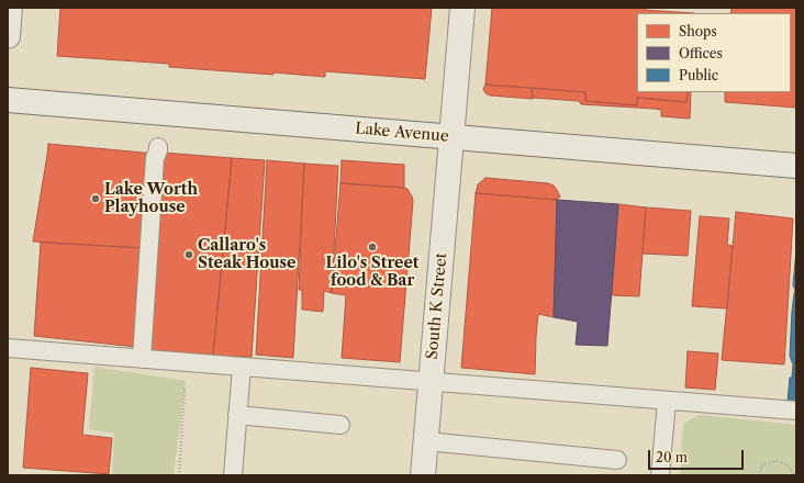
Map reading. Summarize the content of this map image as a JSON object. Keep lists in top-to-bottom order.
{
  "streets": {
    "main road": ["Lake Avenue", "South K Street"]
  },
  "crossings": [
    ["Lake Avenue", "South K Street"]
  ],
  "places": ["Lake Worth Playhouse", "Lilo's Street food & Bar", "Callaro's Steak House"],
  "legend": ["Shops", "Offices", "Public"],
  "scale_bar": "20 m"
}
